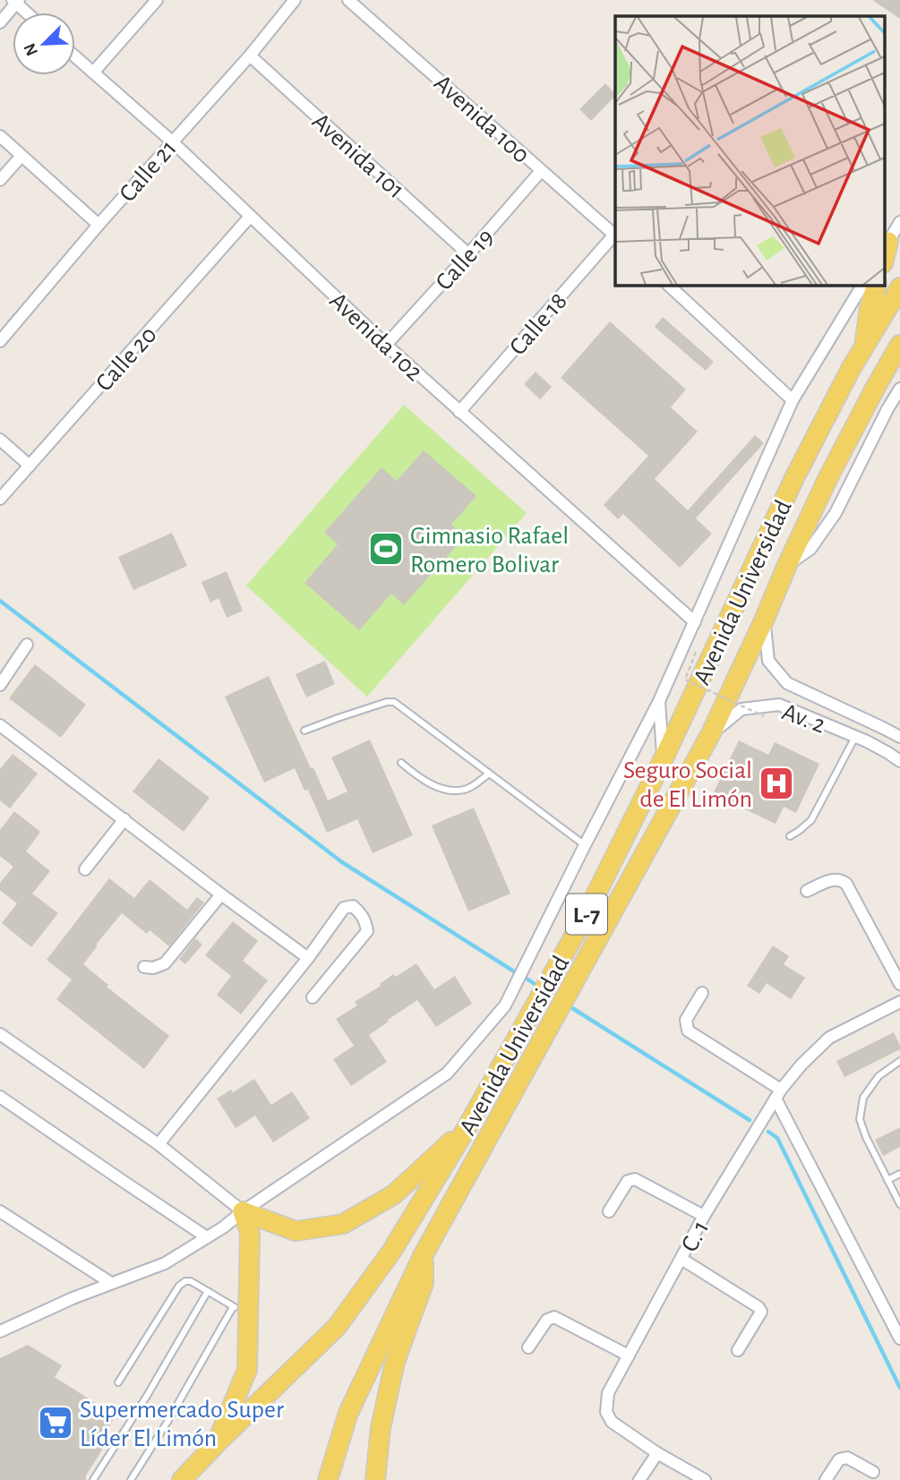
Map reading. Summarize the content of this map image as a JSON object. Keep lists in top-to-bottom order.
{
  "streets": {
    "main road": ["Avenida Universidad", "L-7"],
    "street": [
      "Avenida 100",
      "Avenida 101",
      "Calle 21",
      "Calle 19",
      "Calle 18",
      "Avenida 102",
      "Calle 20",
      "Av. 2",
      "C. 1"
    ]
  },
  "crossings": [
    ["Avenida 100", "Calle 19"],
    ["Avenida 100", "Calle 18"],
    ["Avenida 101", "Calle 21"],
    ["Avenida 101", "Calle 19"],
    ["Calle 21", "Avenida 102"],
    ["Calle 19", "Avenida 102"],
    ["Calle 18", "Avenida 102"],
    ["Avenida 102", "Calle 20"],
    ["Avenida 102", "Avenida Universidad"],
    ["Avenida Universidad", "Av. 2"]
  ],
  "places": {
    "sports": ["Gimnasio Rafael Romero Bolivar"],
    "hospital": ["Seguro Social de El Limón"],
    "supermarket": ["Supermercado Super Líder El Limón"]
  },
  "north": "bottom left"
}
